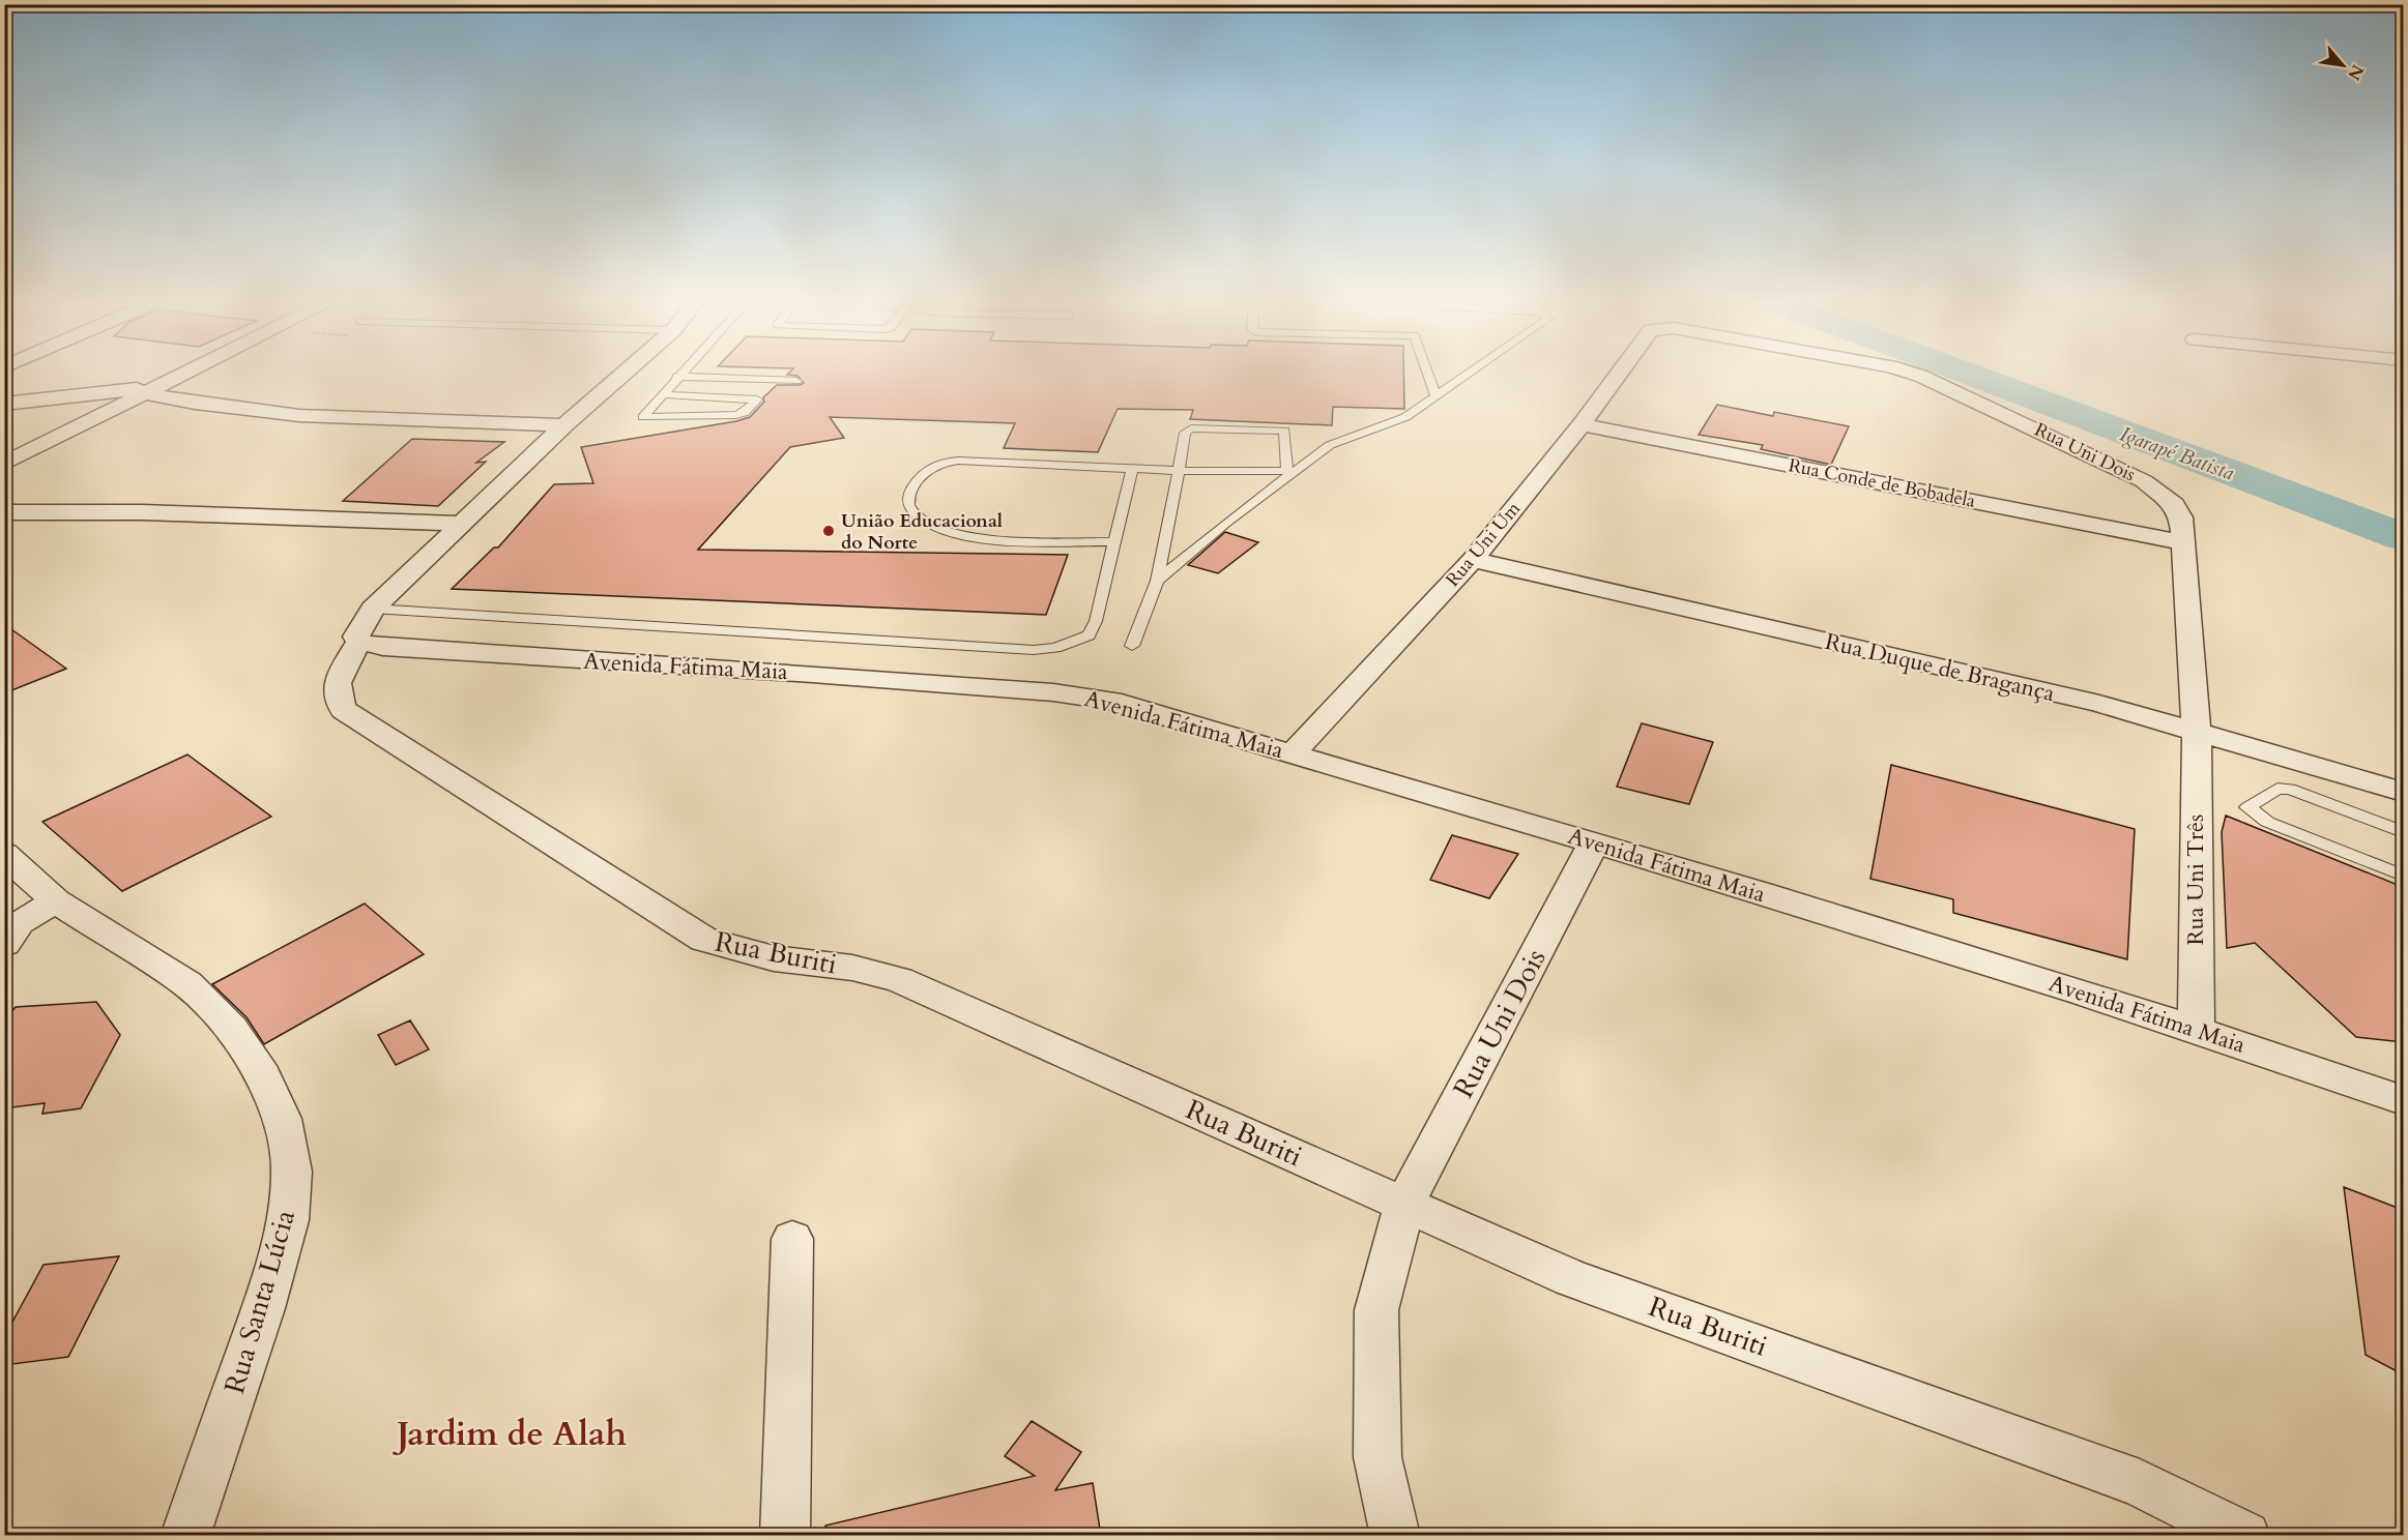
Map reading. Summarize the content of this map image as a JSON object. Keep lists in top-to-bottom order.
{
  "streets": {
    "street": [
      "Rua Uni Dois",
      "Rua Conde de Bobadela",
      "Rua Uni Um",
      "Avenida Fátima Maia",
      "Rua Duque de Bragança",
      "Rua Uni Três",
      "Rua Buriti",
      "Rua Santa Lúcia"
    ]
  },
  "crossings": [
    ["Rua Uni Dois", "Rua Conde de Bobadela"],
    ["Rua Uni Dois", "Avenida Fátima Maia"],
    ["Rua Uni Dois", "Rua Duque de Bragança"],
    ["Rua Uni Dois", "Rua Uni Três"],
    ["Rua Uni Dois", "Rua Buriti"],
    ["Rua Conde de Bobadela", "Rua Uni Um"],
    ["Rua Uni Um", "Avenida Fátima Maia"],
    ["Rua Uni Um", "Rua Duque de Bragança"],
    ["Avenida Fátima Maia", "Rua Uni Três"],
    ["Avenida Fátima Maia", "Rua Buriti"],
    ["Rua Duque de Bragança", "Rua Uni Três"]
  ],
  "districts": ["Jardim de Alah"],
  "water": ["Igarapé Batista"],
  "places": ["União Educacional do Norte"],
  "north": "bottom right"
}
